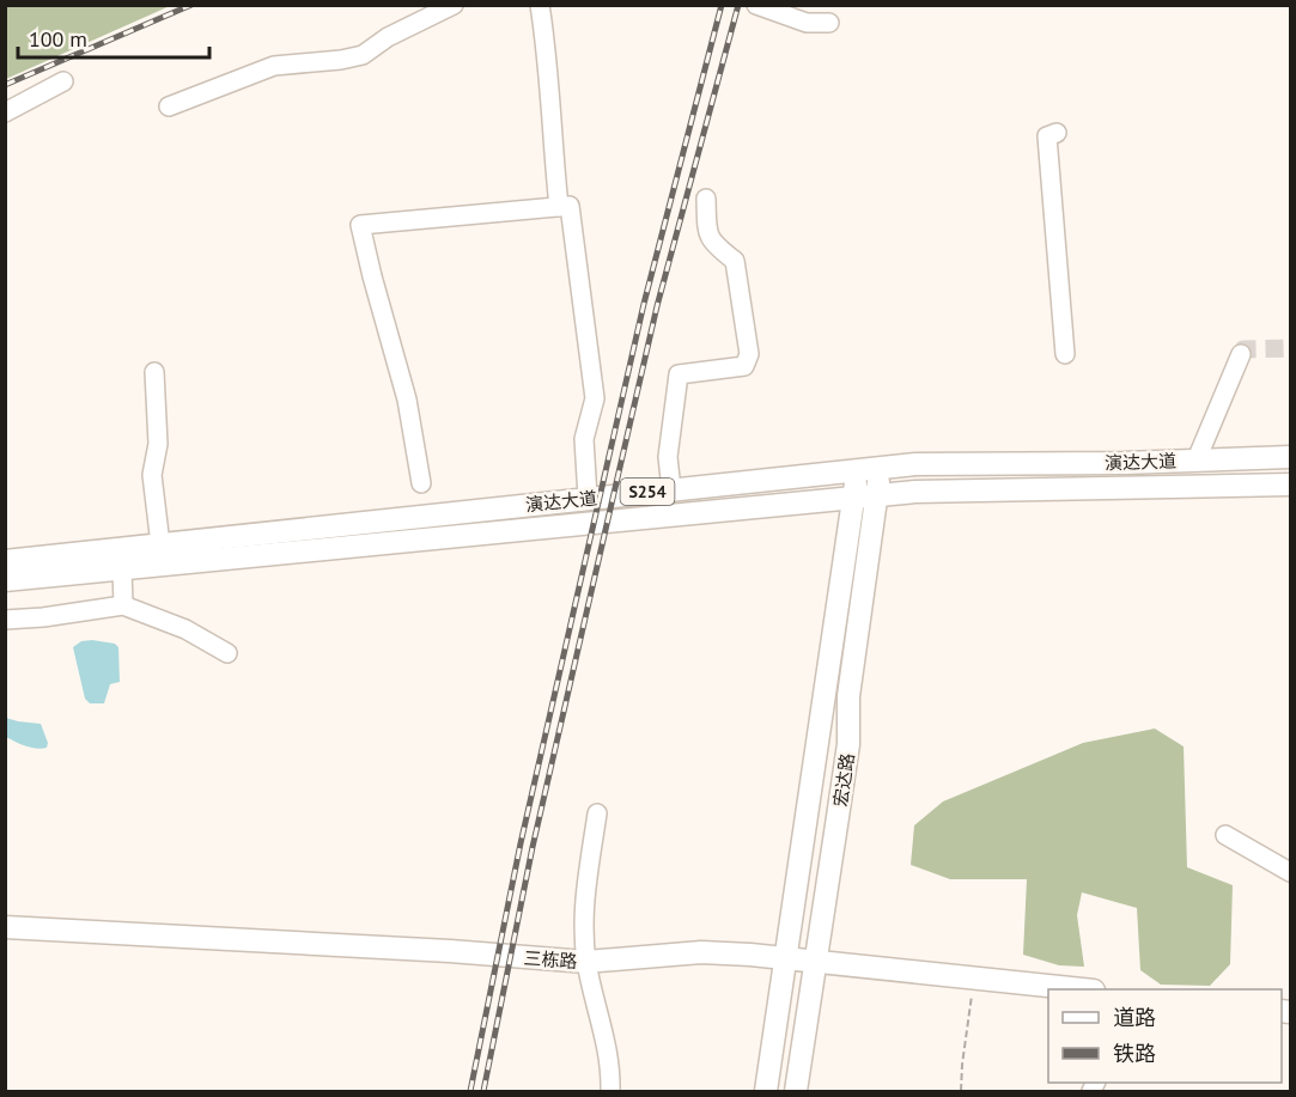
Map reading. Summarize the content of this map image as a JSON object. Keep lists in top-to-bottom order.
{
  "streets": {
    "main road": [
      "演达大道",
      "S254",
      "宏达路",
      "三栋路"
    ]
  },
  "crossings": [
    ["演达大道", "宏达路"],
    ["宏达路", "三栋路"]
  ],
  "legend": ["道路", "铁路"],
  "scale_bar": "100 m"
}
